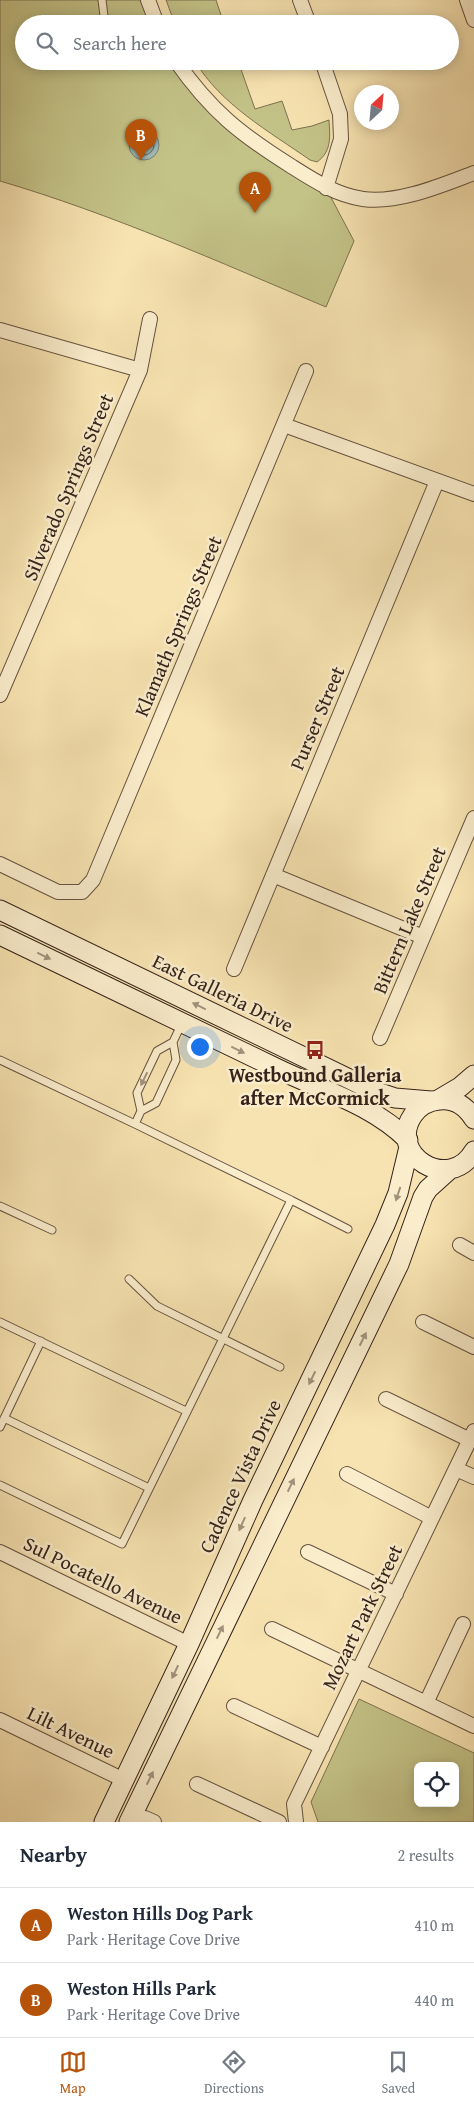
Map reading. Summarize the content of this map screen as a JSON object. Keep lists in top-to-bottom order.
{
  "streets": {
    "street": [
      "Silverado Springs Street",
      "Klamath Springs Street",
      "Purser Street",
      "Bittern Lake Street",
      "East Galleria Drive",
      "Cadence Vista Drive",
      "Sul Pocatello Avenue",
      "Mozart Park Street",
      "Lilt Avenue"
    ]
  },
  "crossings": [
    ["East Galleria Drive", "Cadence Vista Drive"],
    ["Cadence Vista Drive", "Sul Pocatello Avenue"],
    ["Cadence Vista Drive", "Lilt Avenue"]
  ],
  "places": {
    "bus stop": ["Westbound Galleria after McCormick"]
  },
  "north": "top right",
  "page": {
    "search": "Search here",
    "pins": ["B", "A"],
    "heading": ["Nearby", "2 results"],
    "list": [
      {
        "mark": "A",
        "name": "Weston Hills Dog Park",
        "note": "Park · Heritage Cove Drive",
        "value": "410 m"
      },
      {
        "mark": "B",
        "name": "Weston Hills Park",
        "note": "Park · Heritage Cove Drive",
        "value": "440 m"
      }
    ],
    "nav": ["Map", "Directions", "Saved"]
  }
}
